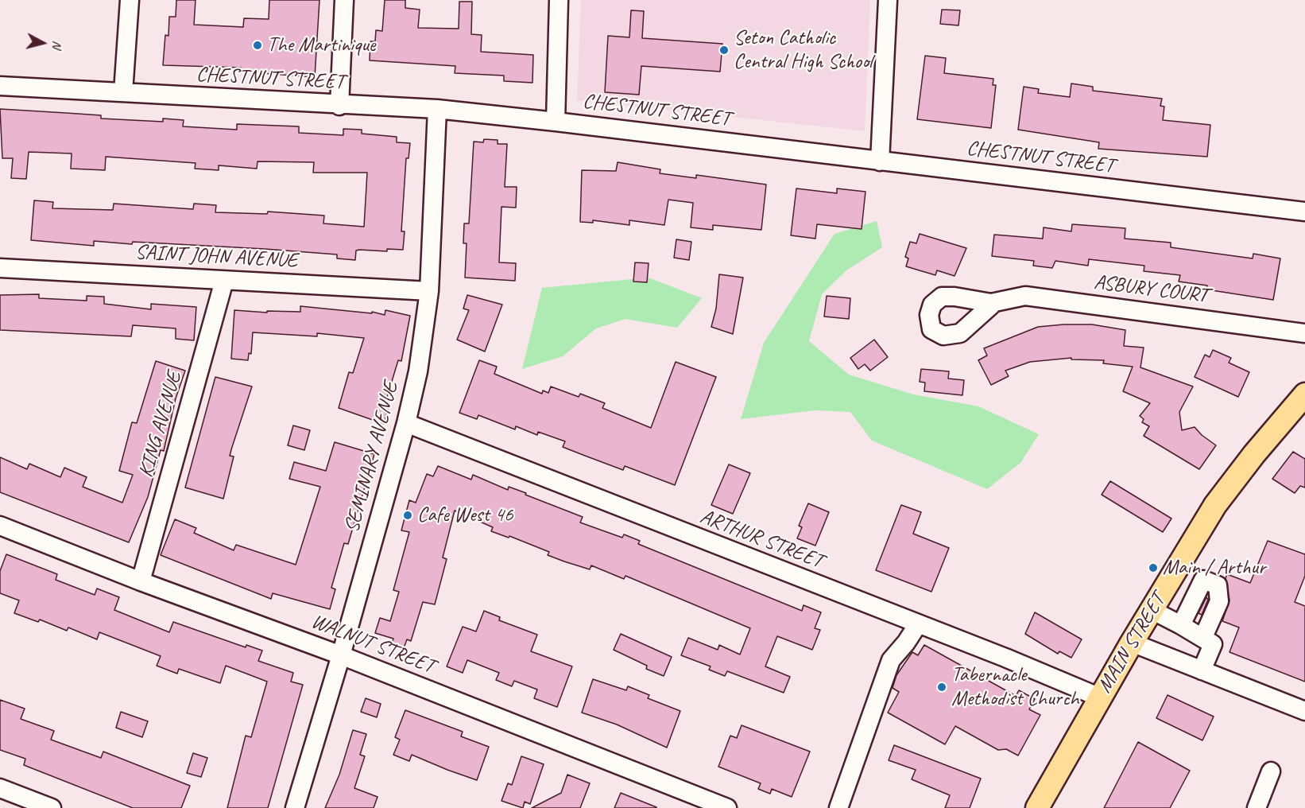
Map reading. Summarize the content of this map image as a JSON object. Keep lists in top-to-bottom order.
{
  "streets": {
    "main road": ["MAIN STREET"],
    "street": [
      "CHESTNUT STREET",
      "SAINT JOHN AVENUE",
      "ASBURY COURT",
      "KING AVENUE",
      "SEMINARY AVENUE",
      "ARTHUR STREET",
      "WALNUT STREET"
    ]
  },
  "crossings": [
    ["CHESTNUT STREET", "SEMINARY AVENUE"],
    ["SAINT JOHN AVENUE", "KING AVENUE"],
    ["SAINT JOHN AVENUE", "SEMINARY AVENUE"],
    ["KING AVENUE", "WALNUT STREET"],
    ["SEMINARY AVENUE", "ARTHUR STREET"],
    ["SEMINARY AVENUE", "WALNUT STREET"],
    ["ARTHUR STREET", "MAIN STREET"]
  ],
  "places": [
    "The Martinique",
    "Seton Catholic Central High School",
    "Cafe West 46",
    "Main / Arthur",
    "Tabernacle Methodist Church"
  ],
  "north": "right"
}
